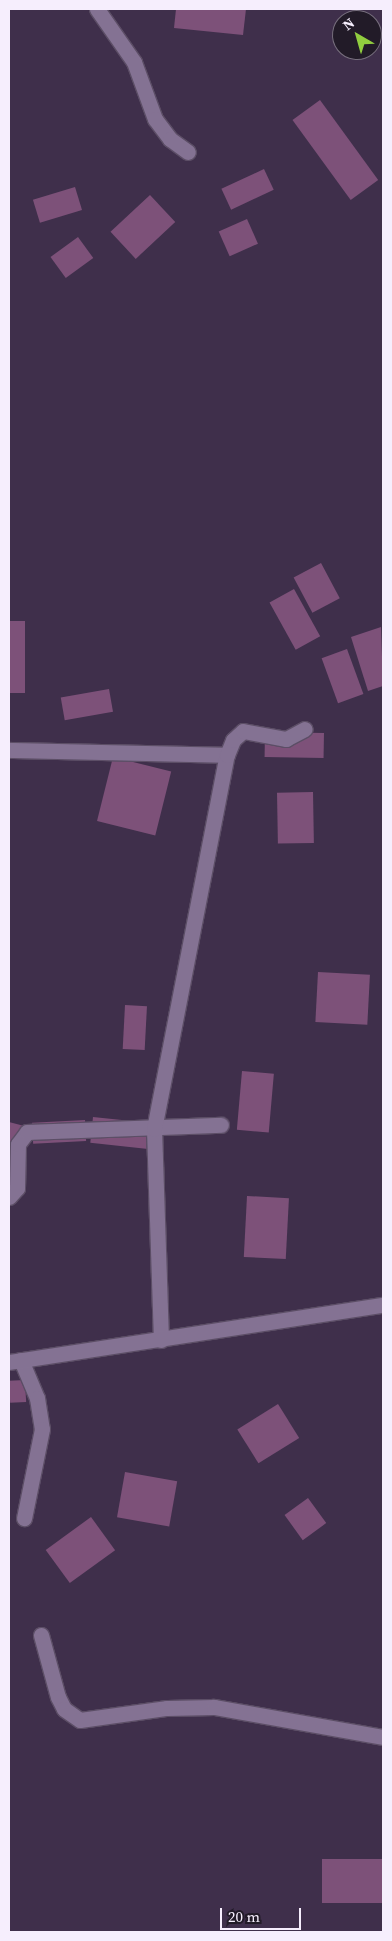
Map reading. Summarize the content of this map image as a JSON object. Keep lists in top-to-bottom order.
{
  "scale_bar": "20 m",
  "north": "top left"
}
